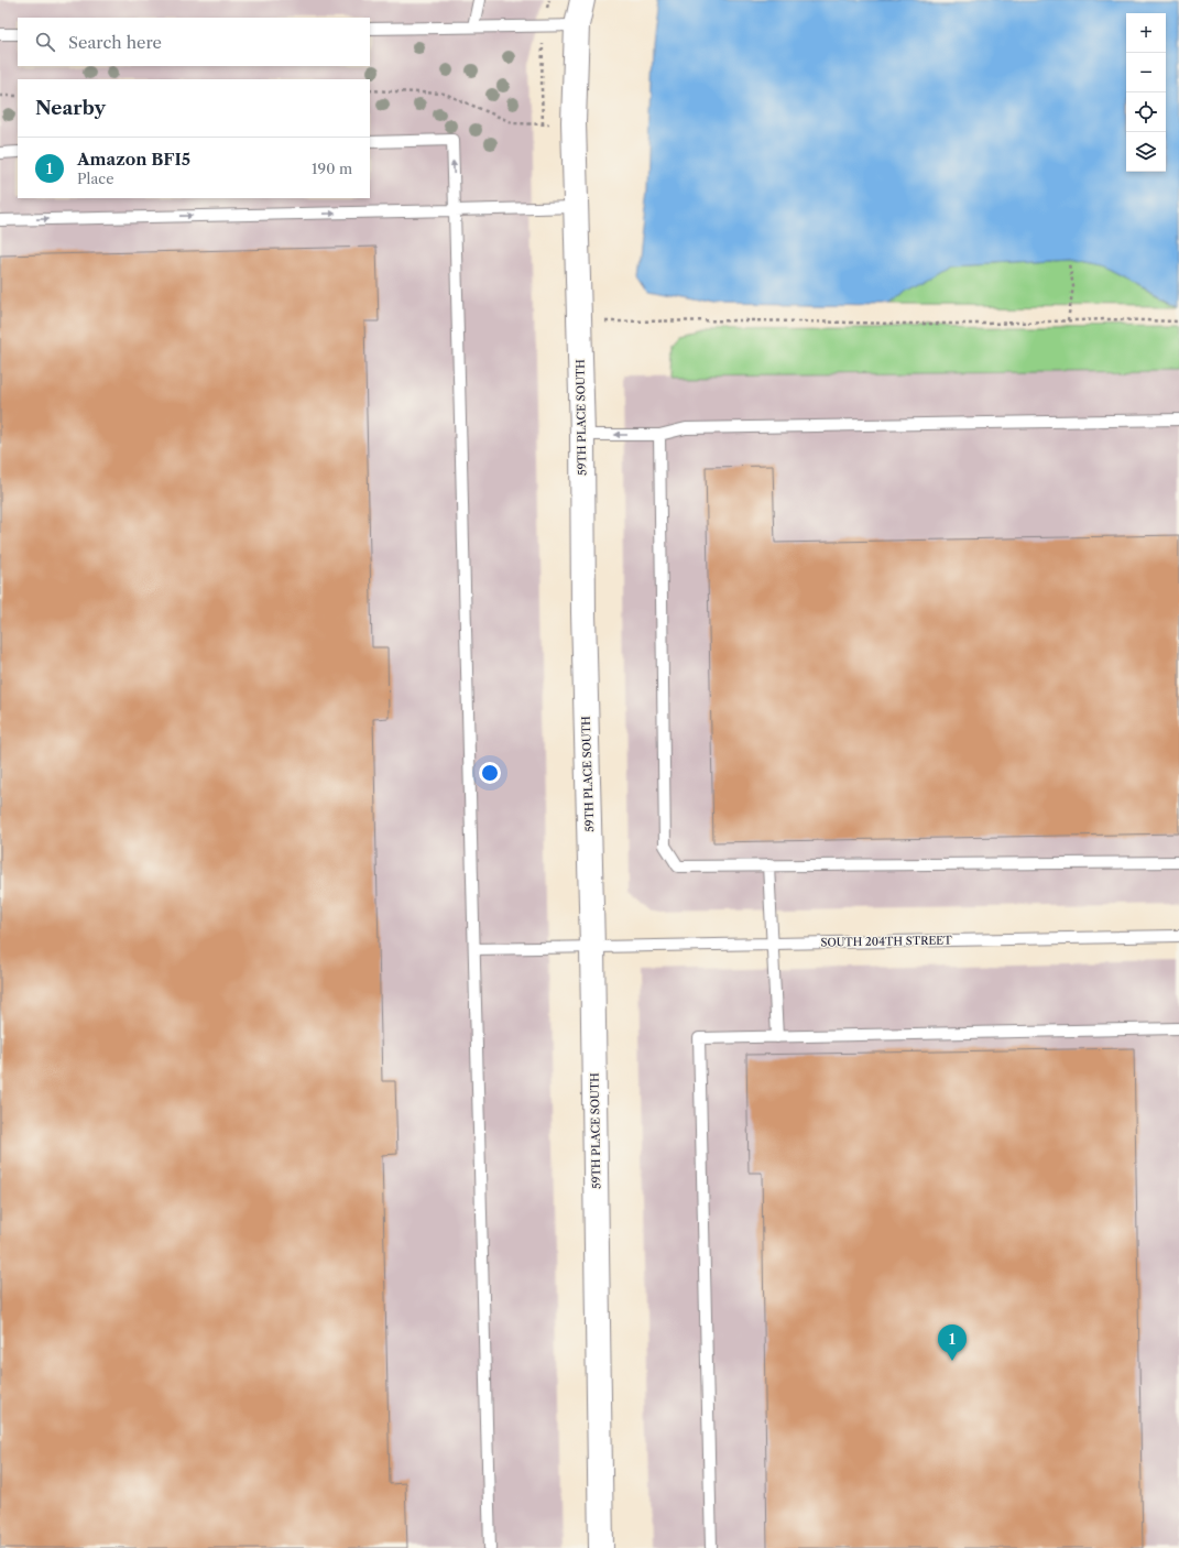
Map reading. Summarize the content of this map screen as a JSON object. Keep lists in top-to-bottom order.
{
  "streets": {
    "street": ["59TH PLACE SOUTH"],
    "lane": ["SOUTH 204TH STREET"]
  },
  "crossings": [
    ["59TH PLACE SOUTH", "SOUTH 204TH STREET"]
  ],
  "page": {
    "map_buttons": ["+", "−"],
    "search": "Search here",
    "heading": "Nearby",
    "list": [
      {
        "mark": "1",
        "name": "Amazon BFI5",
        "note": "Place",
        "value": "190 m"
      }
    ],
    "pins": "1"
  }
}
